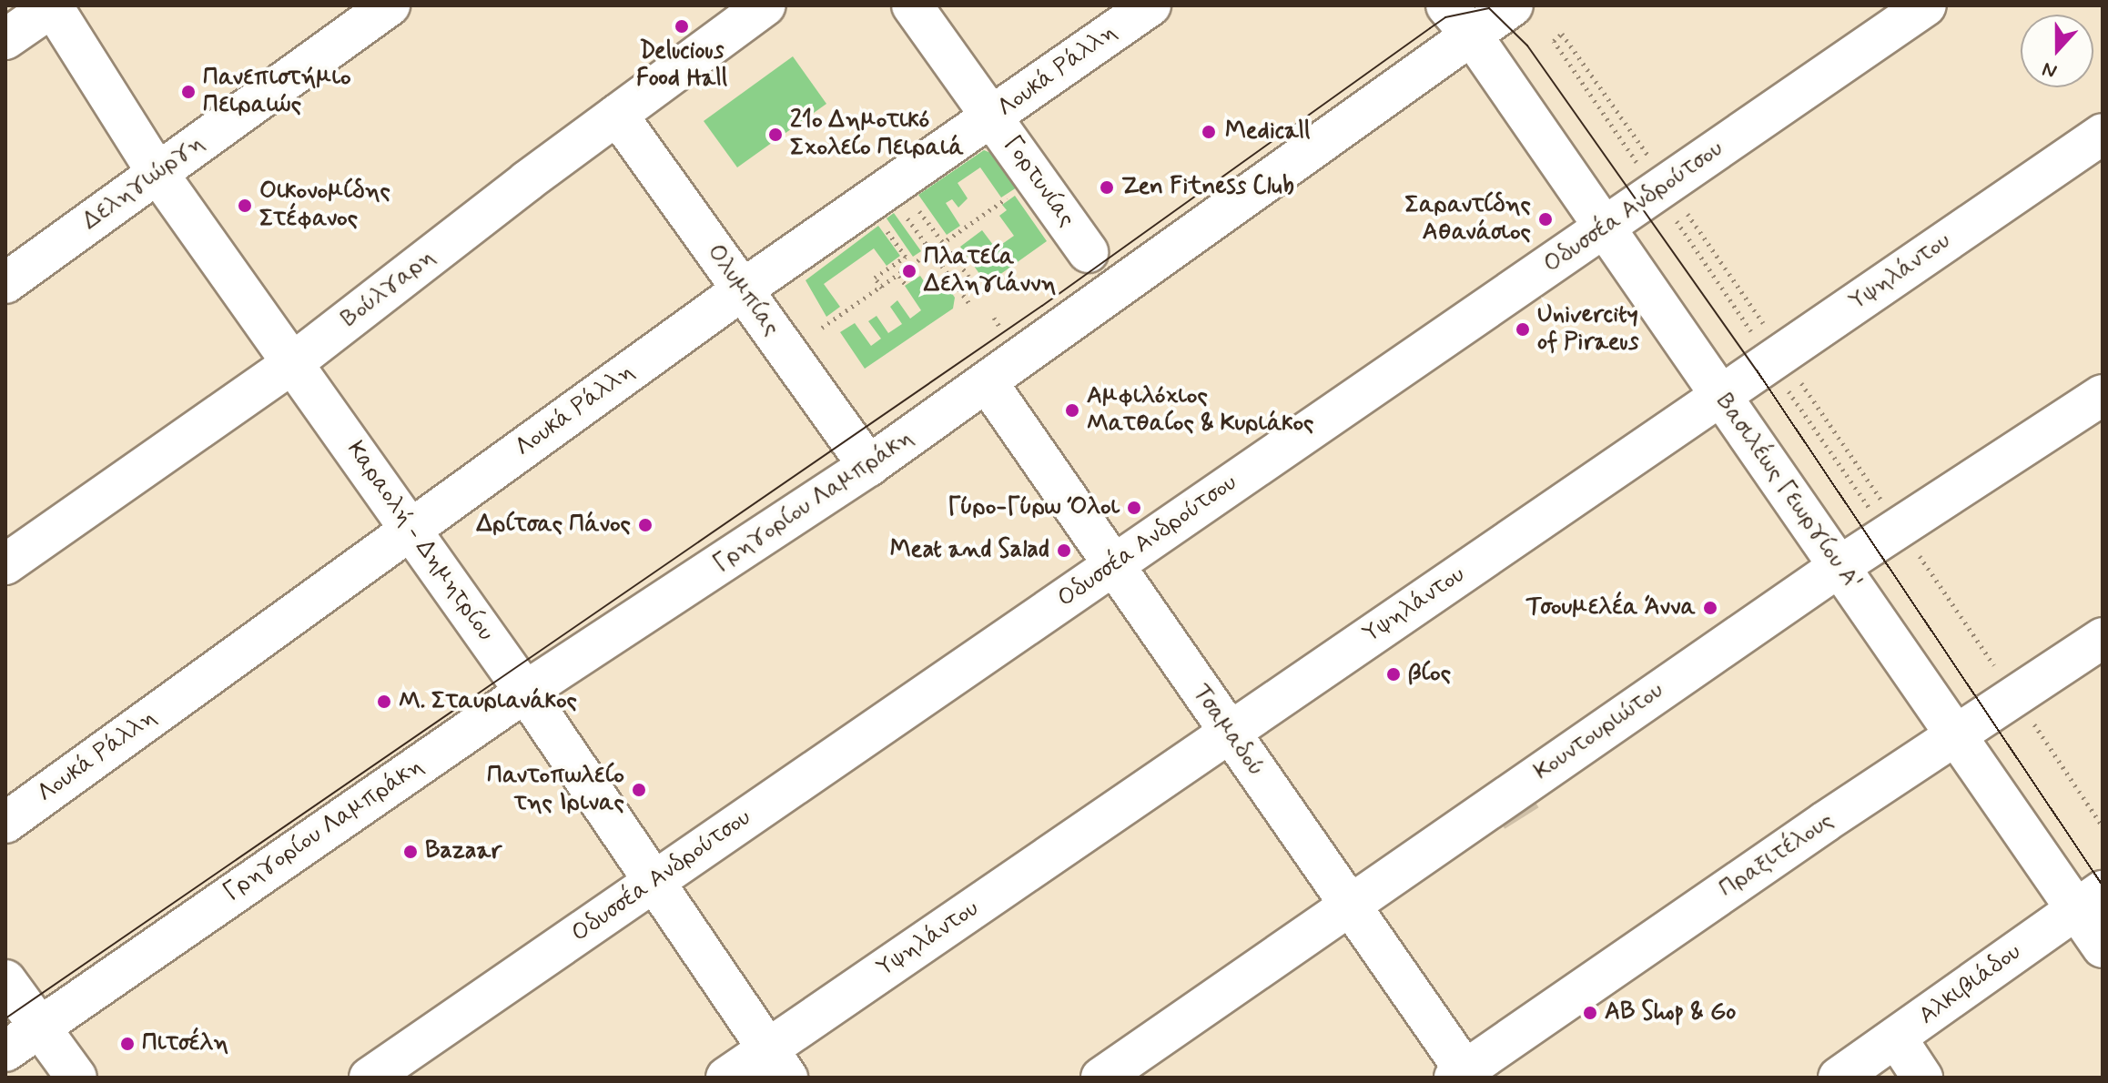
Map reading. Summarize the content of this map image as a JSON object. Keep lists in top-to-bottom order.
{
  "streets": {
    "street": [
      "Λουκά Ράλλη",
      "Γορτυνίας",
      "Δεληγιώργη",
      "Οδυσσέα Ανδρούτσου",
      "Υψηλάντου",
      "Βούλγαρη",
      "Ολυμπίας",
      "Βασιλέως Γεωργίου Α'",
      "Γρηγορίου Λαμπράκη",
      "Καραολή - Δημητρίου",
      "Τσαμαδού",
      "Κουντουριώτου",
      "Πραξιτέλους",
      "Αλκιβιάδου"
    ]
  },
  "crossings": [
    ["Λουκά Ράλλη", "Γορτυνίας"],
    ["Λουκά Ράλλη", "Ολυμπίας"],
    ["Λουκά Ράλλη", "Καραολή - Δημητρίου"],
    ["Δεληγιώργη", "Καραολή - Δημητρίου"],
    ["Οδυσσέα Ανδρούτσου", "Βασιλέως Γεωργίου Α'"],
    ["Οδυσσέα Ανδρούτσου", "Καραολή - Δημητρίου"],
    ["Οδυσσέα Ανδρούτσου", "Τσαμαδού"],
    ["Υψηλάντου", "Βασιλέως Γεωργίου Α'"],
    ["Υψηλάντου", "Καραολή - Δημητρίου"],
    ["Υψηλάντου", "Τσαμαδού"],
    ["Βούλγαρη", "Ολυμπίας"],
    ["Βούλγαρη", "Καραολή - Δημητρίου"],
    ["Ολυμπίας", "Γρηγορίου Λαμπράκη"],
    ["Βασιλέως Γεωργίου Α'", "Γρηγορίου Λαμπράκη"],
    ["Βασιλέως Γεωργίου Α'", "Κουντουριώτου"],
    ["Βασιλέως Γεωργίου Α'", "Πραξιτέλους"],
    ["Βασιλέως Γεωργίου Α'", "Αλκιβιάδου"],
    ["Γρηγορίου Λαμπράκη", "Καραολή - Δημητρίου"],
    ["Γρηγορίου Λαμπράκη", "Τσαμαδού"],
    ["Τσαμαδού", "Κουντουριώτου"],
    ["Τσαμαδού", "Πραξιτέλους"]
  ],
  "places": [
    "Delucious Food Hall",
    "Πανεπιστήμιο Πειραιώς",
    "Medicall",
    "21ο Δημοτικό Σχολείο Πειραιά",
    "Zen Fitness Club",
    "Οικονομίδης Στέφανος",
    "Σαραντίδης Αθανάσιος",
    "Πλατεία Δεληγιάννη",
    "Univercity of Piraeus",
    "Αμφιλόχιος Ματθαίος & Κυριάκος",
    "Γύρο-Γύρω Όλοι",
    "Δρίτσας Πάνος",
    "Meat and Salad",
    "Τσουμελέα Άννα",
    "βίος",
    "Μ. Σταυριανάκος",
    "Παντοπωλείο της Ιρινας",
    "Bazaar",
    "AB Shop & Go",
    "Πιτσέλη"
  ],
  "north": "bottom"
}
